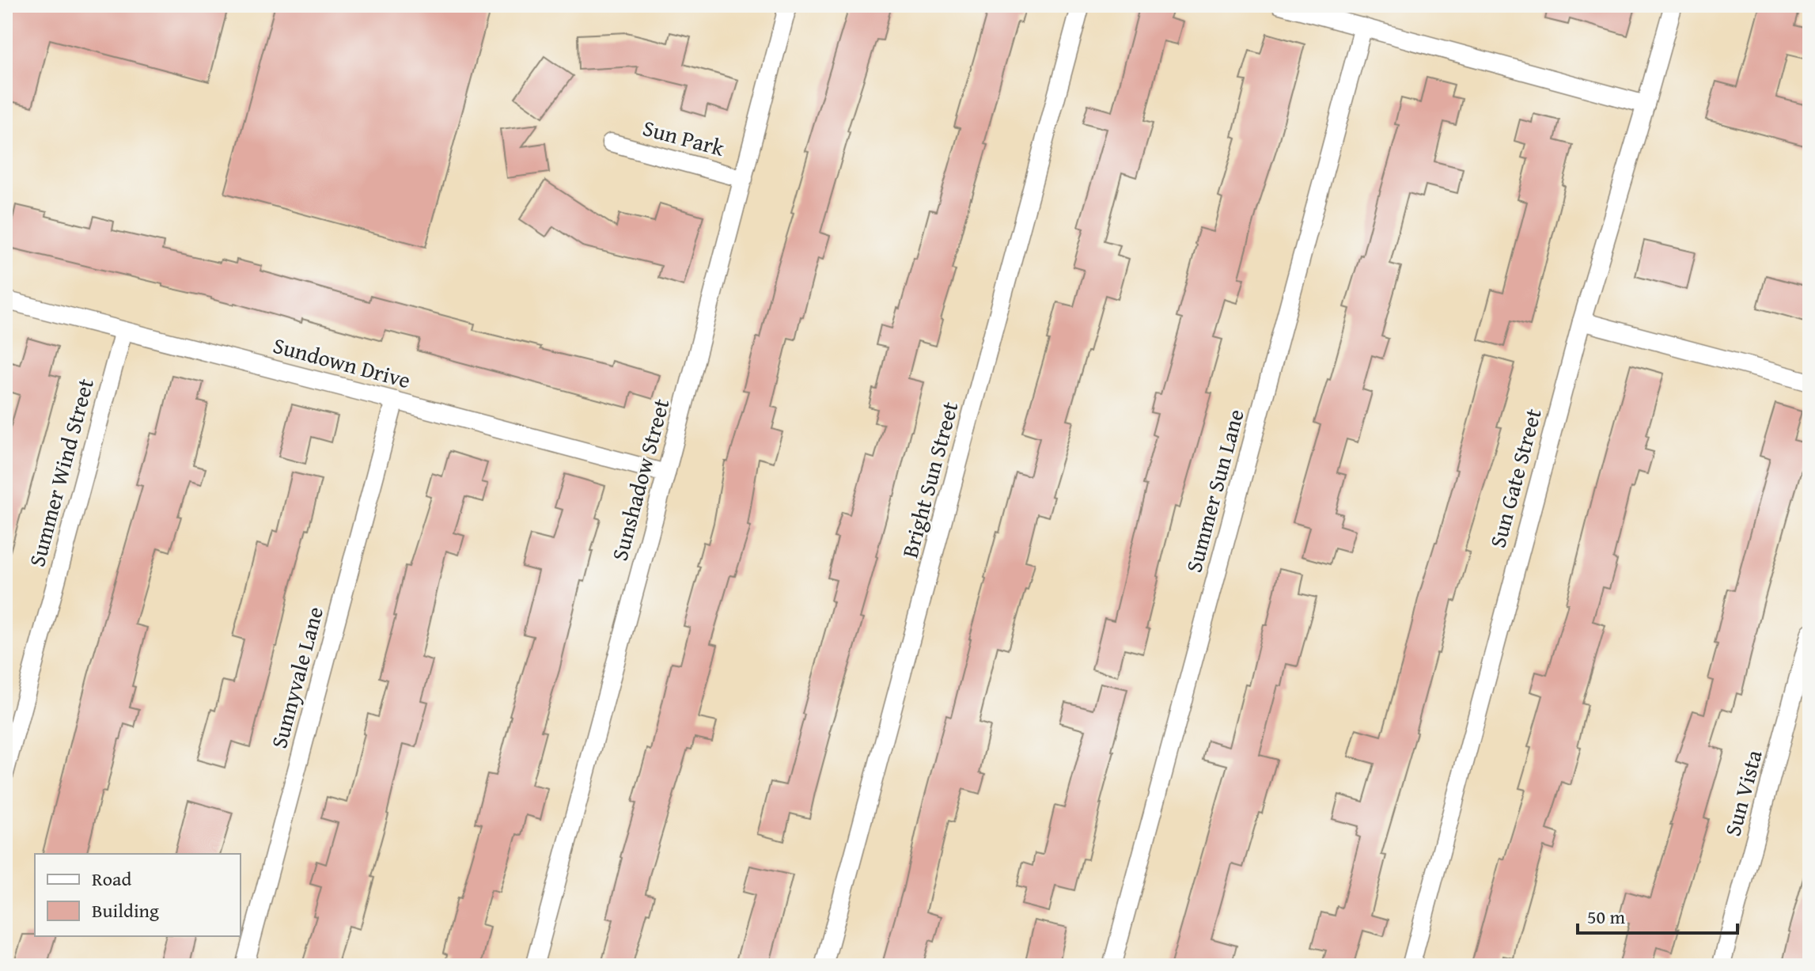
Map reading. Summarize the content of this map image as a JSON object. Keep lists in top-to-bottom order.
{
  "streets": {
    "street": [
      "Sun Park",
      "Sundown Drive",
      "Summer Wind Street",
      "Sun Gate Street",
      "Sunshadow Street",
      "Bright Sun Street",
      "Summer Sun Lane",
      "Sunnyvale Lane",
      "Sun Vista"
    ]
  },
  "crossings": [
    ["Sun Park", "Sunshadow Street"],
    ["Sundown Drive", "Summer Wind Street"],
    ["Sundown Drive", "Sunshadow Street"],
    ["Sundown Drive", "Sunnyvale Lane"]
  ],
  "legend": ["Road", "Building"],
  "scale_bar": "50 m"
}
